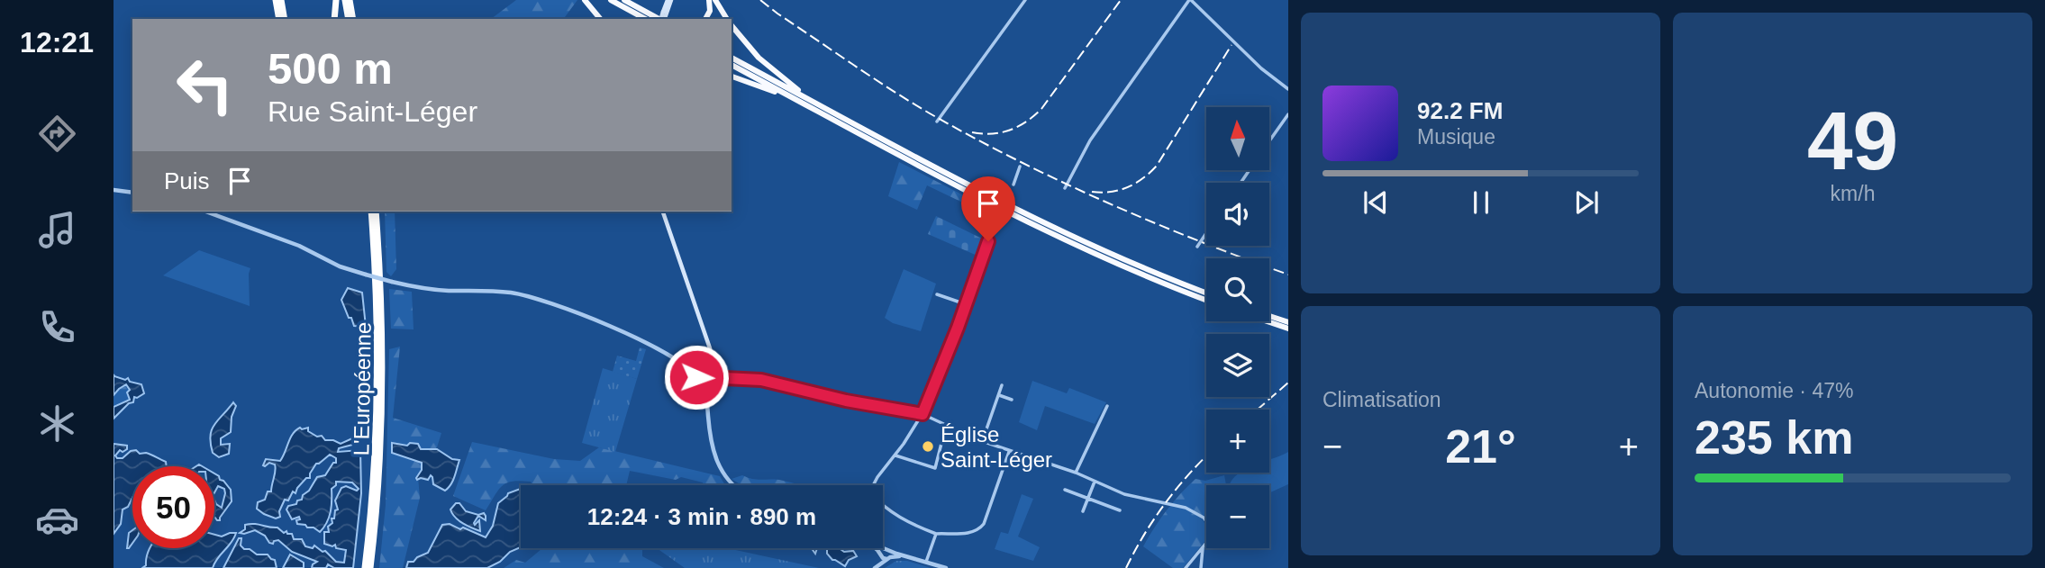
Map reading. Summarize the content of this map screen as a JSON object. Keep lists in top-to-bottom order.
{
  "streets": {
    "highway": ["L'Européenne"]
  },
  "places": ["Église Saint-Léger"],
  "north": "top",
  "page": {
    "tabs": "12:21",
    "tile": [
      ["49", "km/h"],
      "Climatisation",
      ["Autonomie · 47%", "235 km"]
    ],
    "turn": ["500 m", "Rue Saint-Léger"],
    "song": ["92.2 FM", "Musique"],
    "map_buttons": ["+", "−"],
    "then": "Puis",
    "heat": ["−", "21°", "+"],
    "limit": "50",
    "trip": "12:24 · 3 min · 890 m"
  }
}
